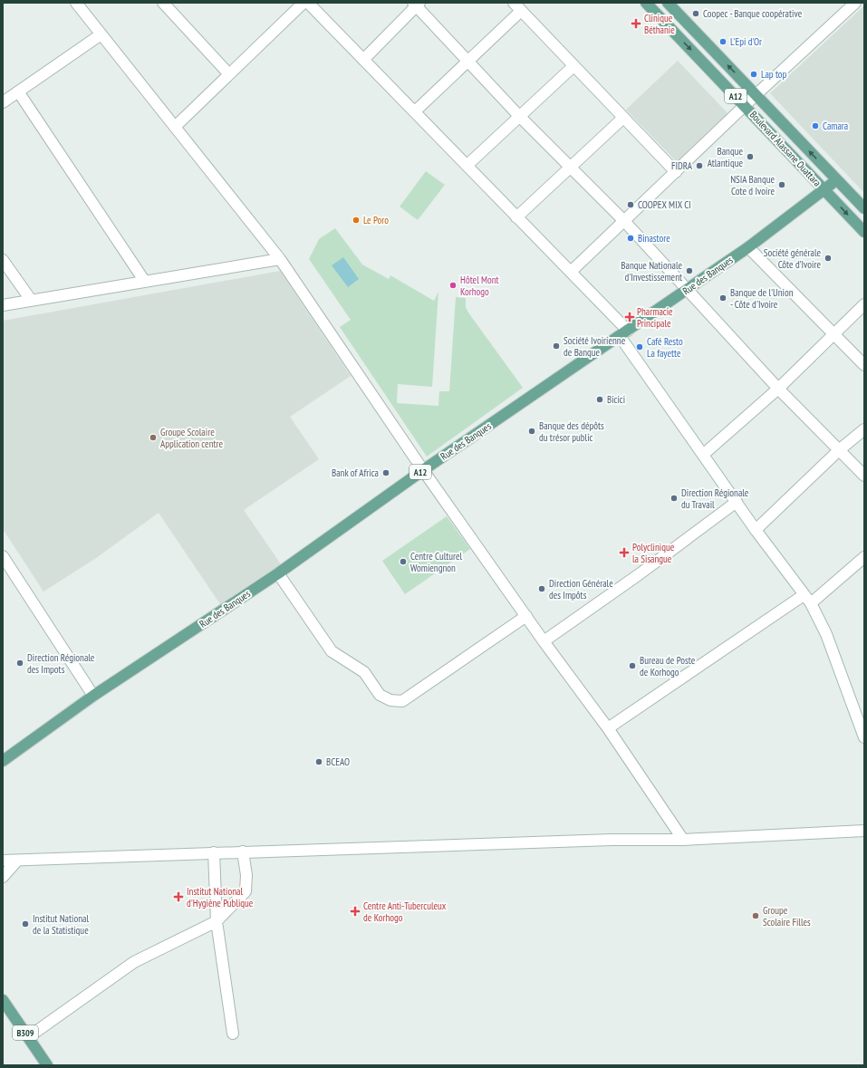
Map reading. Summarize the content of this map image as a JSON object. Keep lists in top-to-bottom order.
{
  "streets": {
    "main road": [
      "A12",
      "Boulevard Alassane Ouattara",
      "Rue des Banques",
      "B309"
    ]
  },
  "crossings": [
    ["Boulevard Alassane Ouattara", "Rue des Banques"]
  ],
  "places": {
    "other": [
      "Coopec - Banque coopérative",
      "L'Epi d'Or",
      "Lap top",
      "Camara",
      "Banque Atlantique",
      "FIDRA",
      "NSIA Banque Cote d Ivoire",
      "COOPEX MIX CI",
      "Le Poro",
      "Binastore",
      "Société générale Côte d’Ivoire",
      "Banque Nationale d'Investissement",
      "Hôtel Mont Korhogo",
      "Banque de l'Union - Côte d'Ivoire",
      "Société Ivoirienne de Banque",
      "Café Resto La fayette",
      "Bicici",
      "Banque des dépôts du trésor public",
      "Groupe Scolaire Application centre",
      "Bank of Africa",
      "Direction Régionale du Travail",
      "Centre Culturel Womiengnon",
      "Direction Générale des Impôts",
      "Direction Régionale des Impots",
      "Bureau de Poste de Korhogo",
      "BCEAO",
      "Groupe Scolaire Filles",
      "Institut National de la Statistique"
    ],
    "health": [
      "Clinique Béthanie",
      "Pharmacie Principale",
      "Polyclinique la Sisangue",
      "Institut National d'Hygiène Publique",
      "Centre Anti-Tuberculeux de Korhogo"
    ]
  }
}
